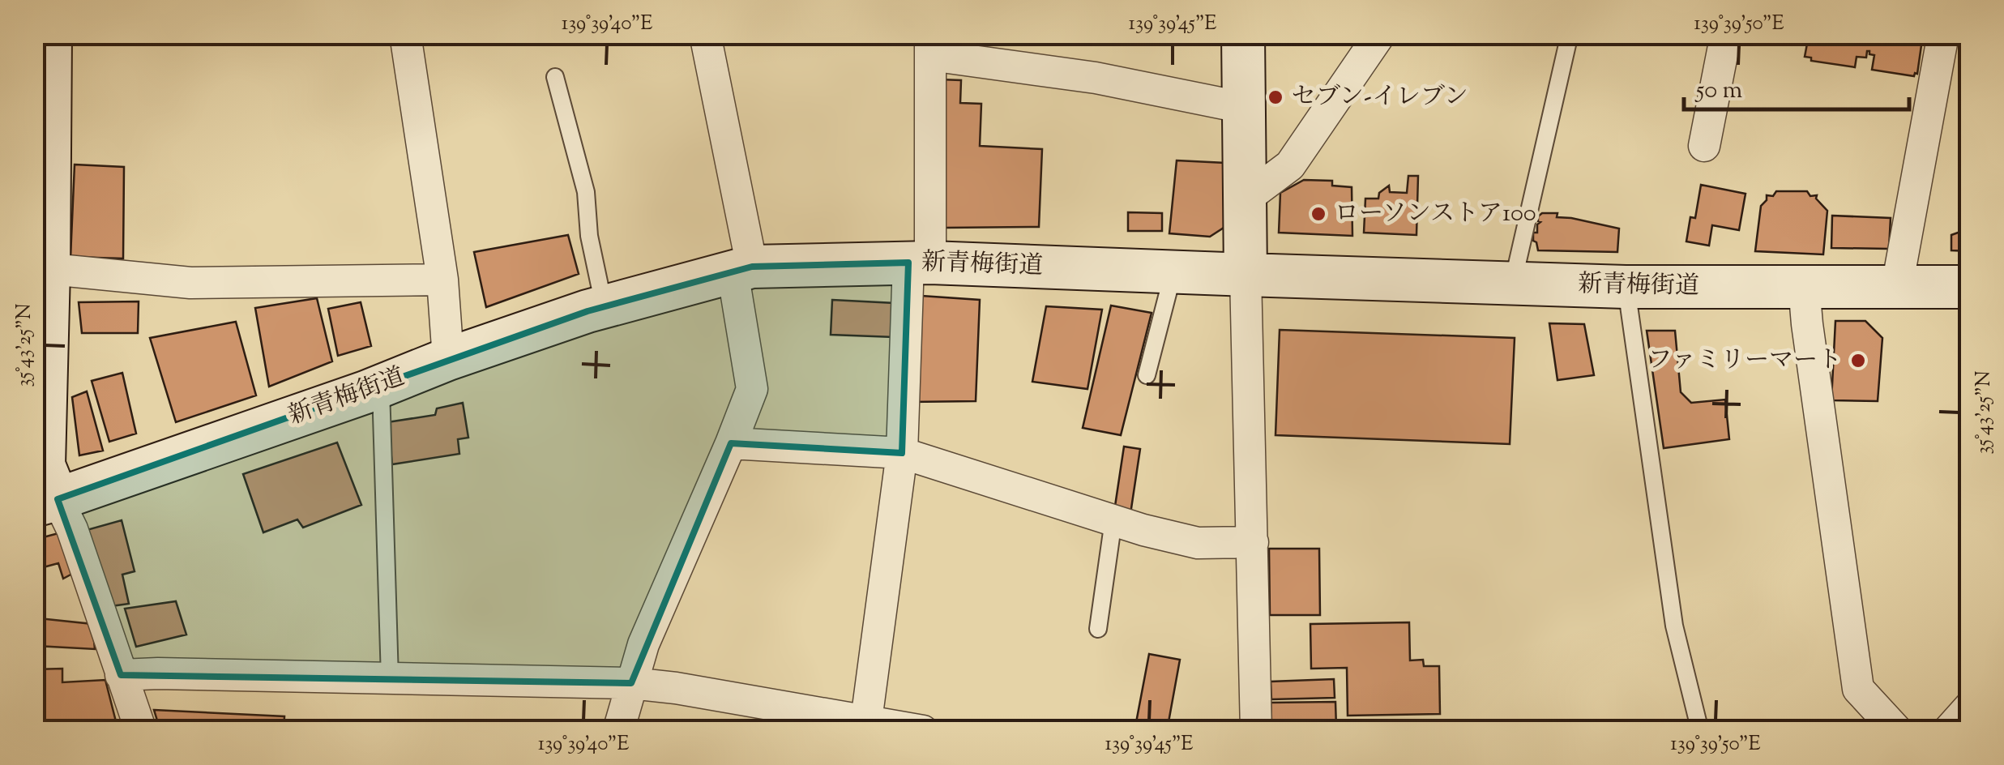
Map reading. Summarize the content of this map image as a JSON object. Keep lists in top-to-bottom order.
{
  "streets": {
    "main road": ["新青梅街道"]
  },
  "places": ["セブン-イレブン", "ローソンストア100", "ファミリーマート"],
  "scale_bar": "50 m",
  "coordinates": [
    "139°39'40\"E",
    "139°39'45\"E",
    "139°39'50\"E",
    "35°43'25\"N"
  ]
}
